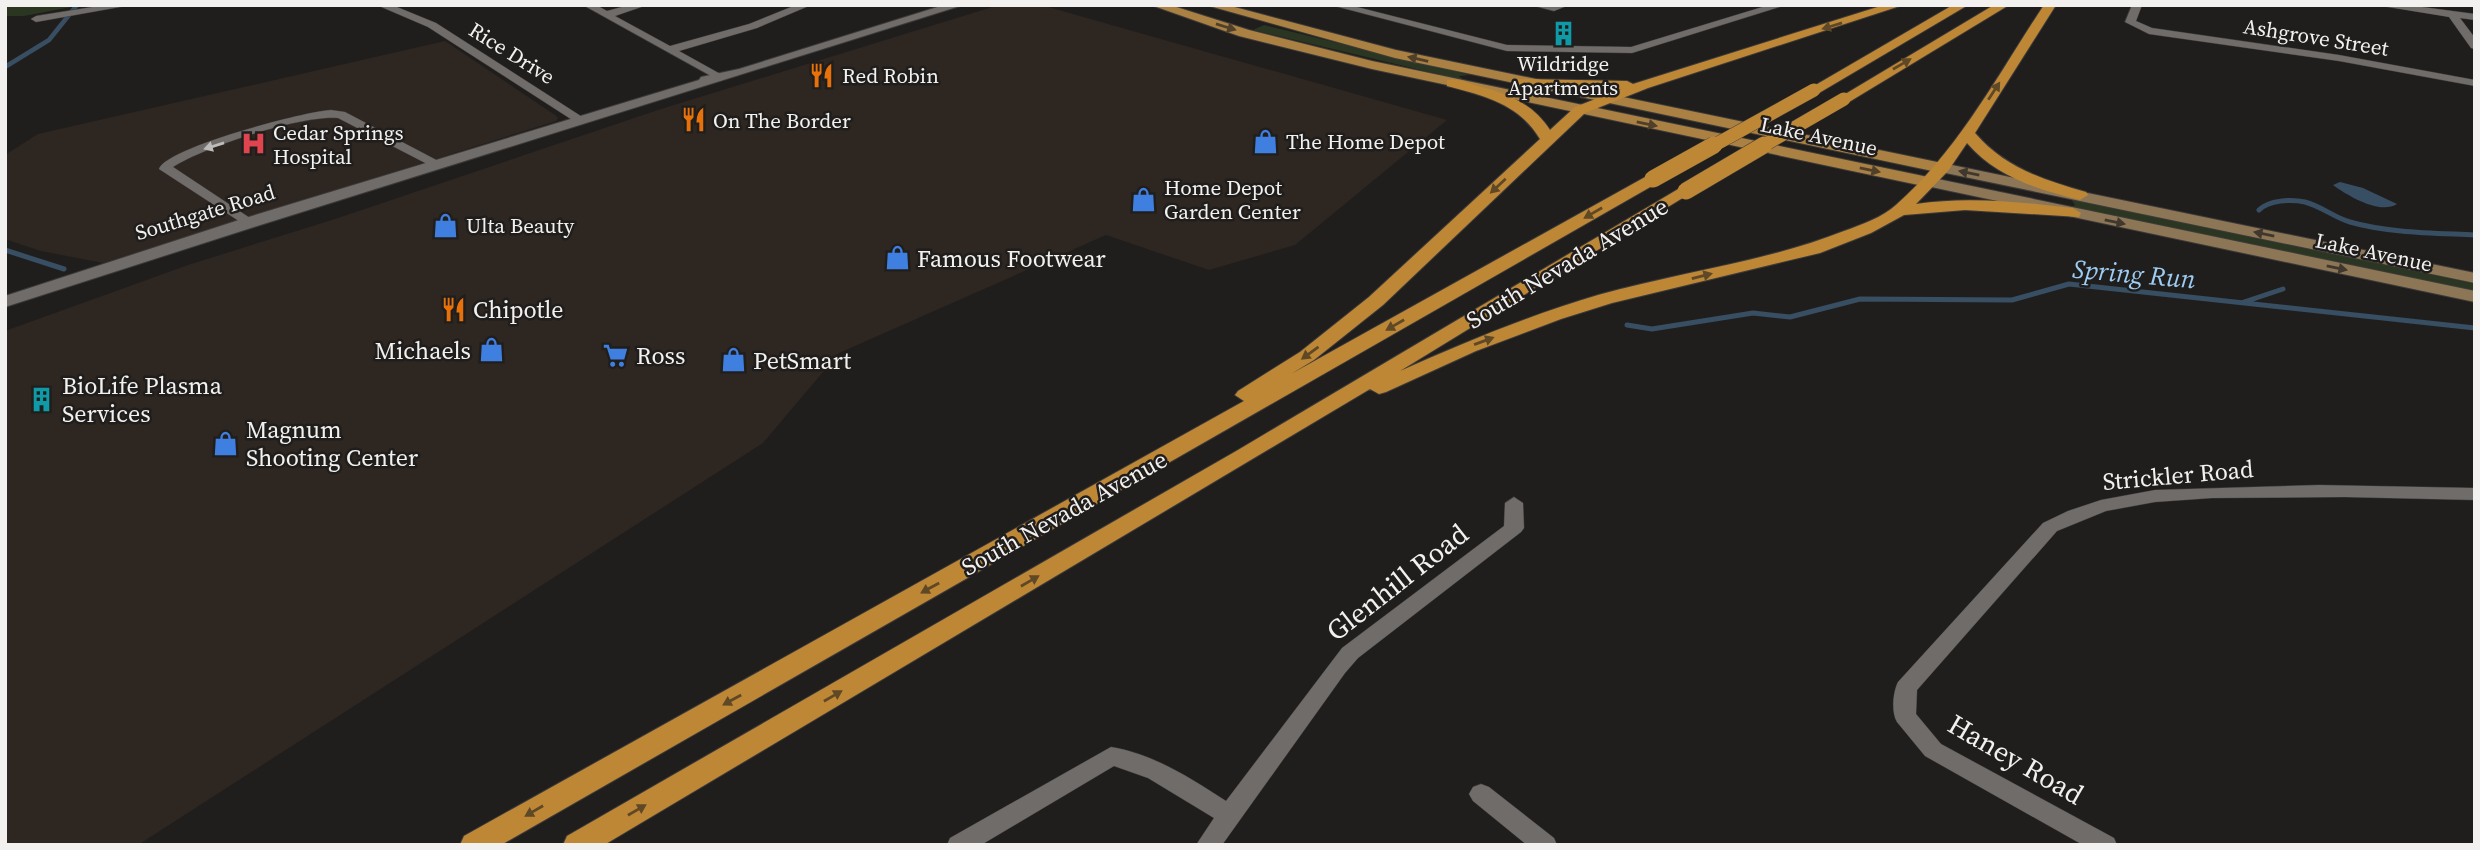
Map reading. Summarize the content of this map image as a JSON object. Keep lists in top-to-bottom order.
{
  "streets": {
    "highway": ["South Nevada Avenue"],
    "main road": ["Lake Avenue"],
    "street": [
      "Ashgrove Street",
      "Rice Drive",
      "Southgate Road",
      "Strickler Road",
      "Glenhill Road",
      "Haney Road"
    ]
  },
  "crossings": [
    ["Rice Drive", "Southgate Road"],
    ["Strickler Road", "Haney Road"]
  ],
  "water": ["Spring Run"],
  "places": {
    "building": ["Wildridge Apartments", "BioLife Plasma Services"],
    "restaurant": ["Red Robin", "On The Border", "Chipotle"],
    "shop": [
      "The Home Depot",
      "Home Depot Garden Center",
      "Ulta Beauty",
      "Famous Footwear",
      "Michaels",
      "PetSmart",
      "Magnum Shooting Center"
    ],
    "hospital": ["Cedar Springs Hospital"],
    "supermarket": ["Ross"]
  }
}
